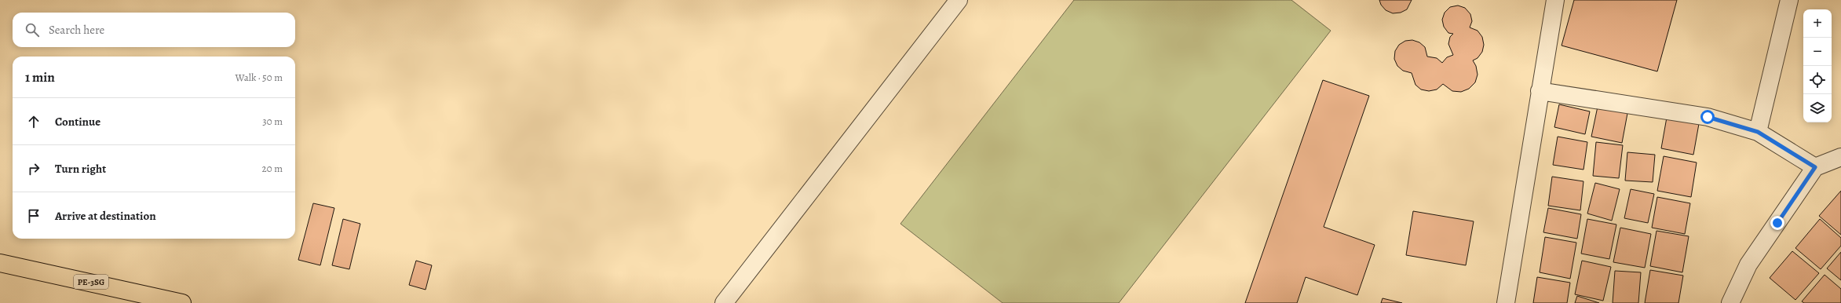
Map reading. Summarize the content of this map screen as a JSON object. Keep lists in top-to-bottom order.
{
  "streets": {
    "main road": ["PE-3SG"]
  },
  "page": {
    "map_buttons": ["+", "−"],
    "search": "Search here",
    "heading": ["1 min", "Walk · 50 m"],
    "list": [
      ["Continue", "30 m"],
      ["Turn right", "20 m"],
      "Arrive at destination"
    ]
  }
}
